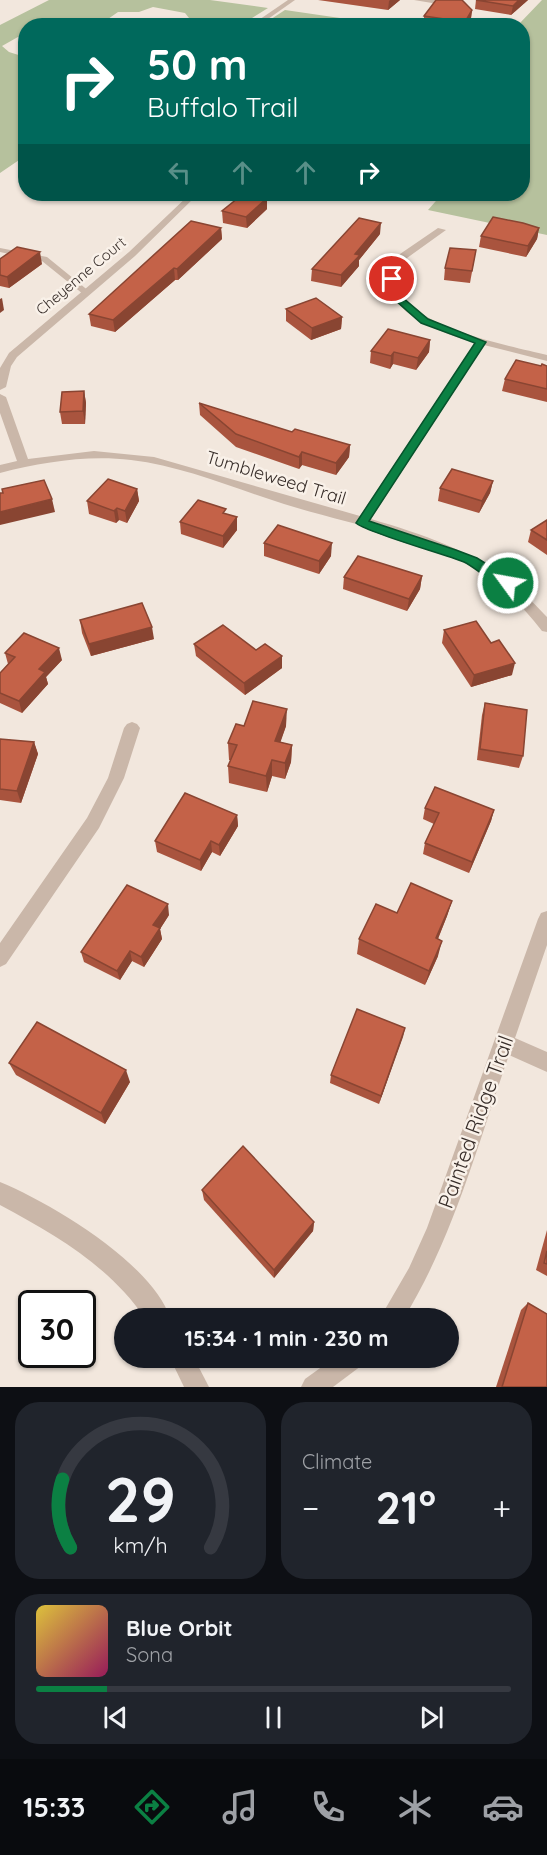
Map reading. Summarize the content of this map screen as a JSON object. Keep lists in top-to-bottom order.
{
  "streets": {
    "street": ["Cheyenne Court", "Tumbleweed Trail", "Painted Ridge Trail"]
  },
  "page": {
    "turn": ["50 m", "Buffalo Trail"],
    "limit": "30",
    "trip": "15:34 · 1 min · 230 m",
    "tile": "Climate",
    "heat": ["−", "21°", "+"],
    "song": ["Blue Orbit", "Sona"],
    "tabs": "15:33",
    "gauge": ["29", "km/h"]
  }
}
